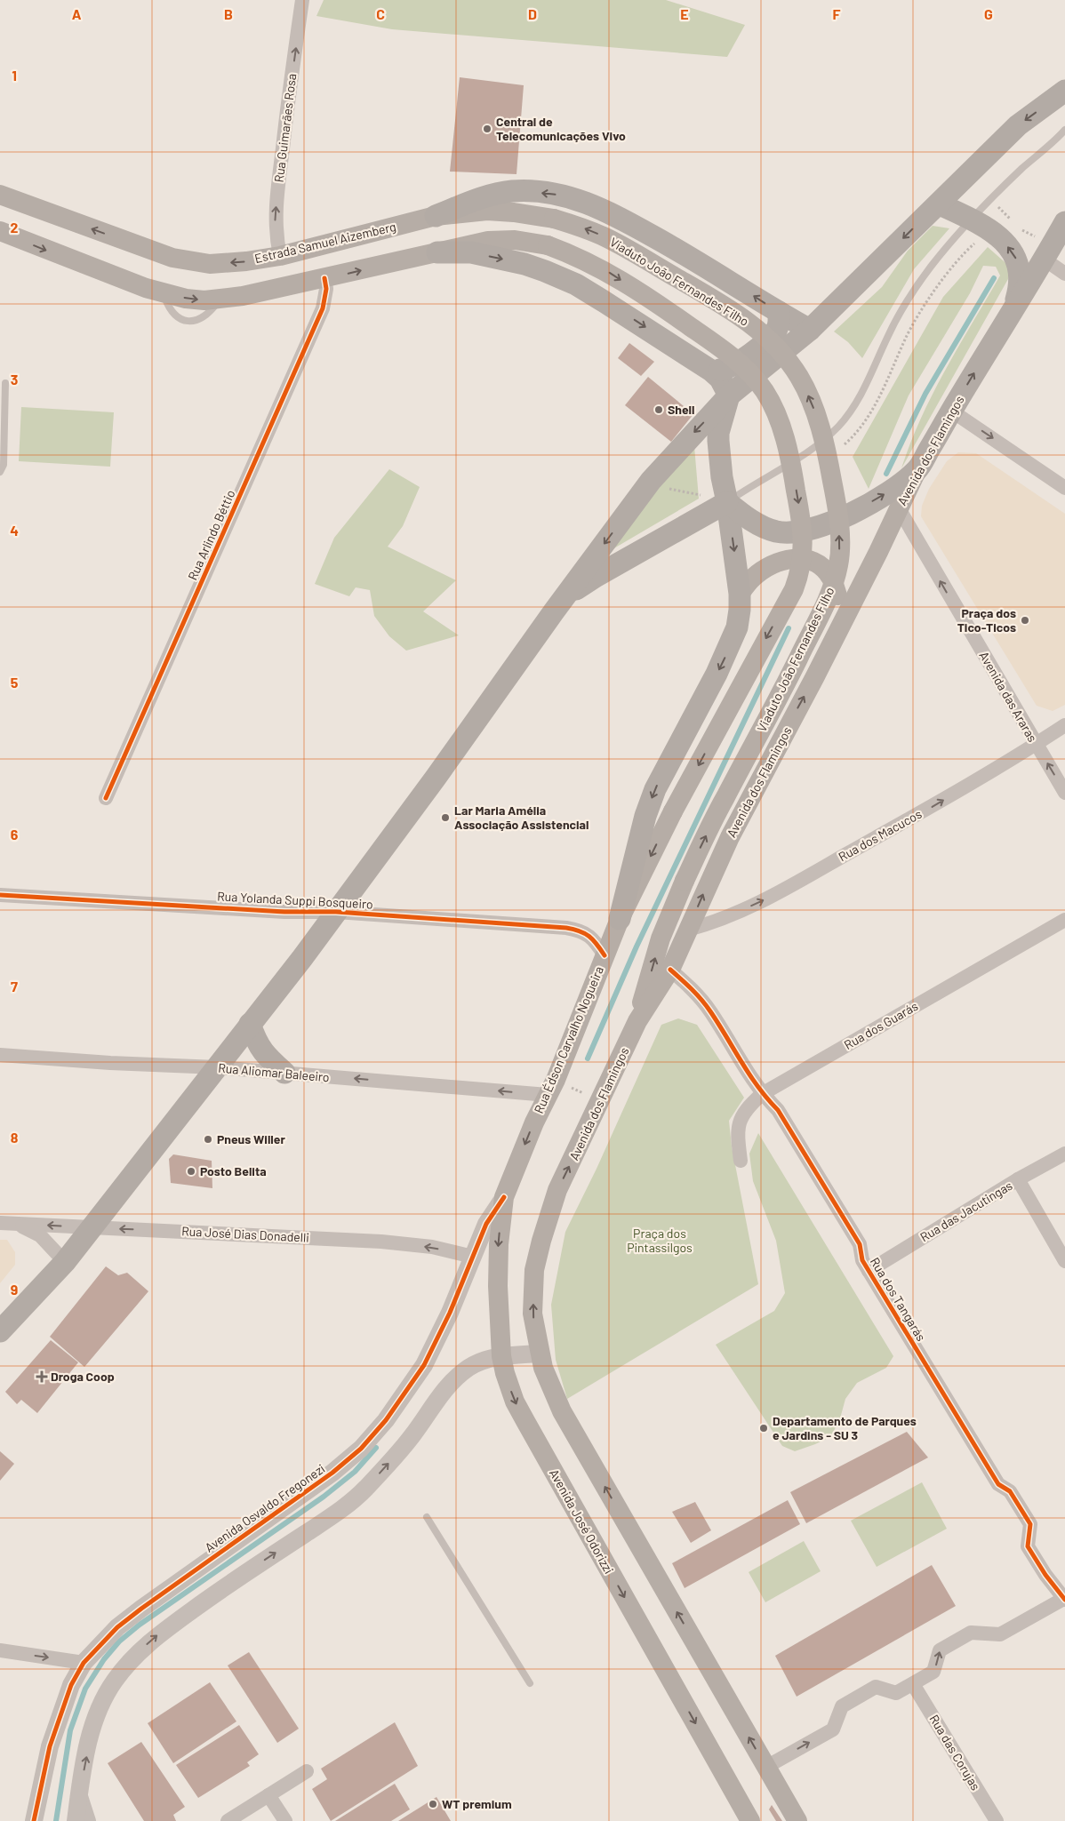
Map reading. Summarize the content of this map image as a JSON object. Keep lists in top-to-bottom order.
{
  "streets": {
    "main road": [
      "Estrada Samuel Aizemberg",
      "Viaduto João Fernandes Filho",
      "Avenida dos Flamingos",
      "Rua Édson Carvalho Nogueira",
      "Avenida José Odorizzi"
    ],
    "street": [
      "Rua Guimarães Rosa",
      "Rua Arlindo Béttio",
      "Avenida das Araras",
      "Rua dos Macucos",
      "Rua Yolanda Suppi Bosqueiro",
      "Rua dos Guarás",
      "Rua Aliomar Baleeiro",
      "Rua das Jacutingas",
      "Rua José Dias Donadelli",
      "Rua dos Tangarás",
      "Avenida Osvaldo Fregonezi",
      "Rua das Corujas"
    ]
  },
  "crossings": [
    ["Rua Guimarães Rosa", "Estrada Samuel Aizemberg"],
    ["Estrada Samuel Aizemberg", "Viaduto João Fernandes Filho"],
    ["Viaduto João Fernandes Filho", "Avenida dos Flamingos"],
    ["Avenida dos Flamingos", "Avenida das Araras"],
    ["Avenida dos Flamingos", "Rua dos Macucos"],
    ["Avenida dos Flamingos", "Rua dos Tangarás"],
    ["Avenida das Araras", "Rua dos Macucos"],
    ["Rua Yolanda Suppi Bosqueiro", "Rua Édson Carvalho Nogueira"],
    ["Rua dos Guarás", "Rua dos Tangarás"],
    ["Rua Édson Carvalho Nogueira", "Rua Aliomar Baleeiro"],
    ["Rua Édson Carvalho Nogueira", "Avenida Osvaldo Fregonezi"],
    ["Rua Édson Carvalho Nogueira", "Avenida José Odorizzi"],
    ["Rua das Jacutingas", "Rua dos Tangarás"],
    ["Rua José Dias Donadelli", "Avenida Osvaldo Fregonezi"],
    ["Avenida Osvaldo Fregonezi", "Avenida José Odorizzi"]
  ],
  "one_way": [
    "Rua Guimarães Rosa",
    "Viaduto João Fernandes Filho",
    "Avenida das Araras",
    "Rua dos Macucos",
    "Rua Aliomar Baleeiro",
    "Rua José Dias Donadelli"
  ],
  "parks": ["Praça dos Pintassilgos"],
  "places": {
    "other": [
      "Central de Telecomunicações Vivo",
      "Shell",
      "Praça dos Tico-Ticos",
      "Lar Maria Amélia Associação Assistencial",
      "Pneus Willer",
      "Posto Belita",
      "Departamento de Parques e Jardins - SU 3",
      "WT premium"
    ],
    "health": ["Droga Coop"]
  },
  "grid": {
    "columns": [
      "A",
      "B",
      "C",
      "D",
      "E",
      "F",
      "G"
    ],
    "rows": [
      "1",
      "2",
      "3",
      "4",
      "5",
      "6",
      "7",
      "8",
      "9"
    ]
  }
}
